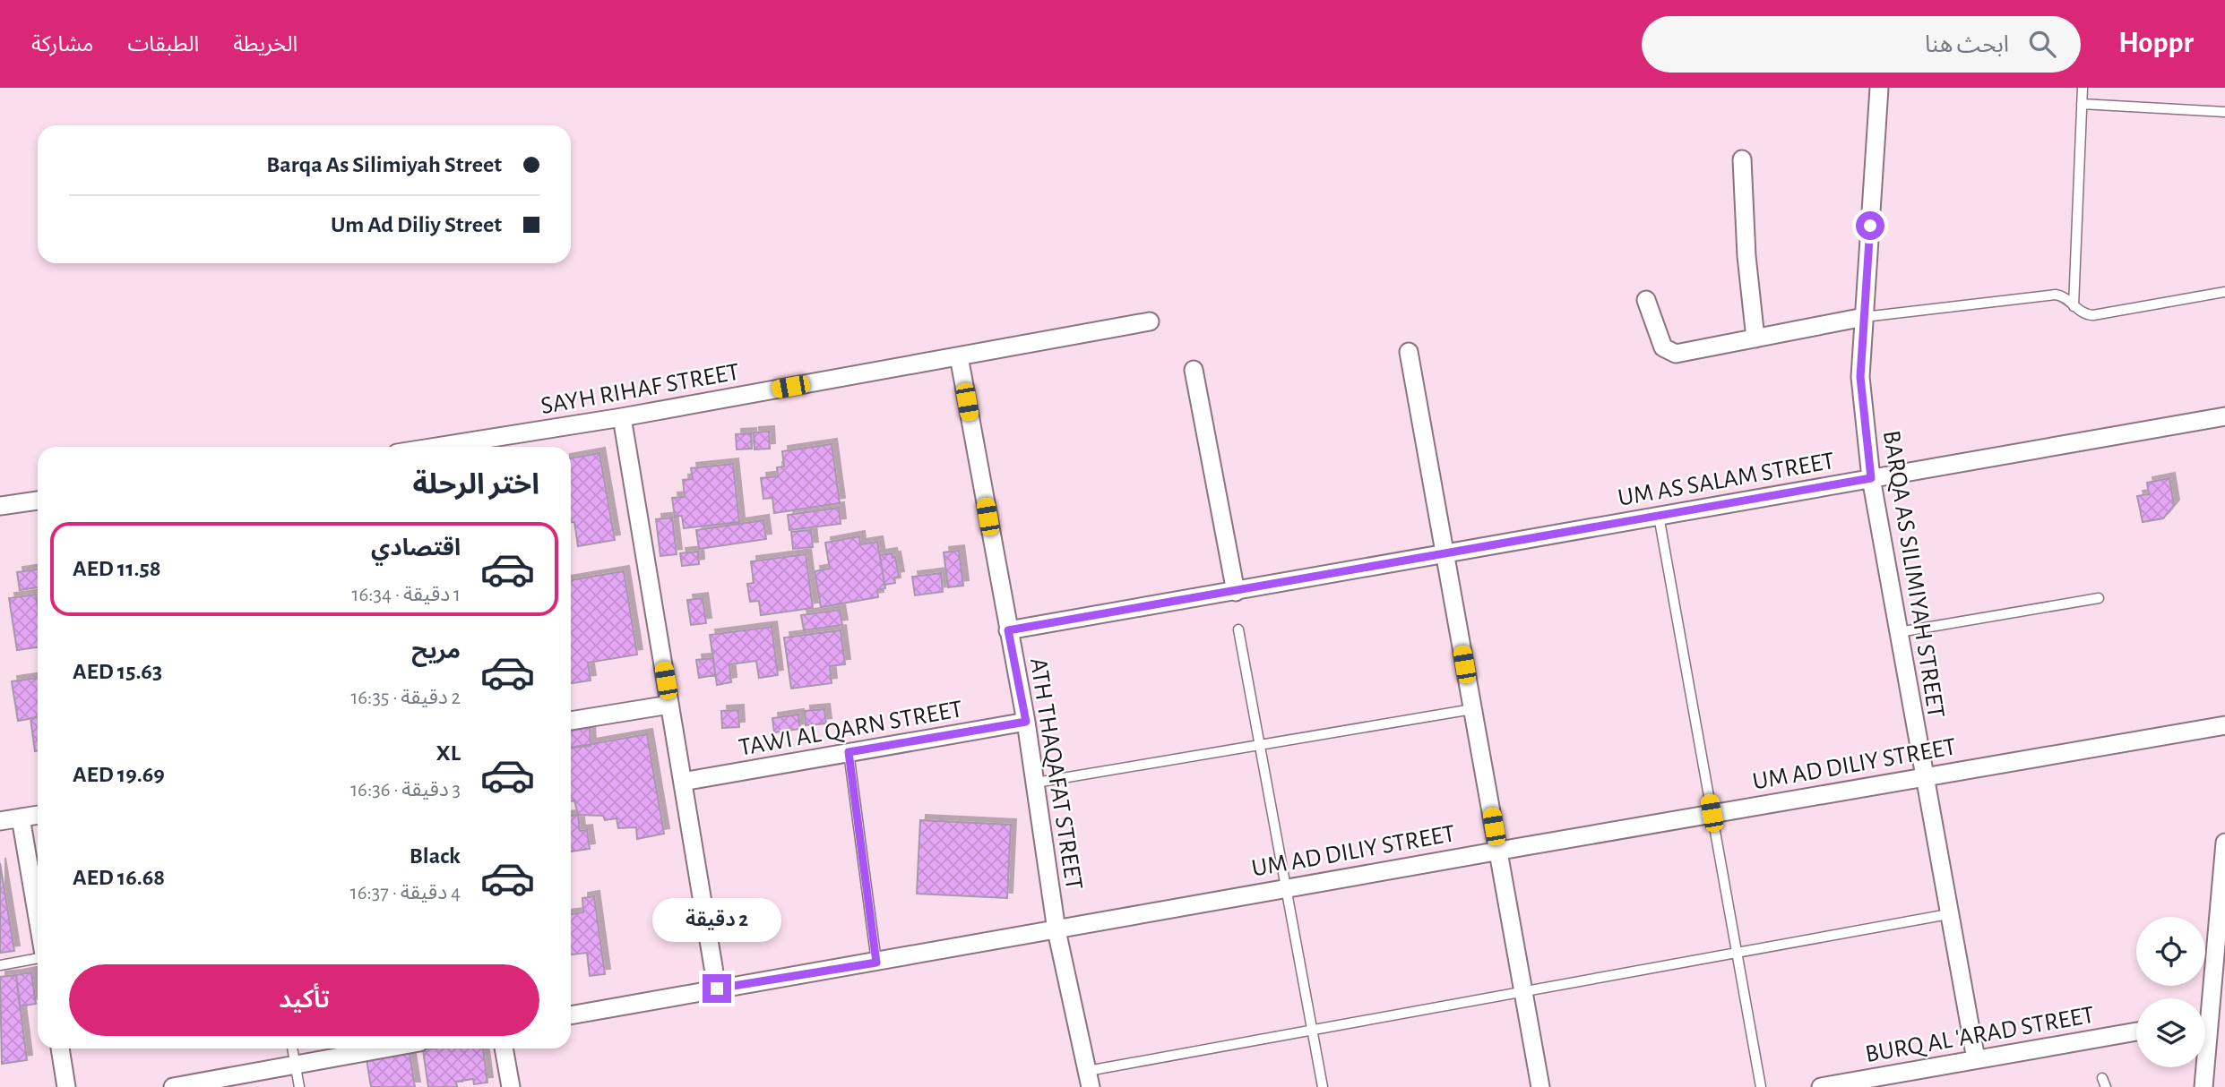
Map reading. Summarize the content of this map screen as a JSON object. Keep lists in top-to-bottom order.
{
  "streets": {
    "street": [
      "SAYH RIHAF STREET",
      "UM AS SALAM STREET",
      "BARQA AS SILIMIYAH STREET",
      "TAWI AL QARN STREET",
      "UM AD DILIY STREET",
      "ATH THAQAFAT STREET",
      "BURQ AL 'ARAD STREET"
    ]
  },
  "crossings": [
    ["SAYH RIHAF STREET", "ATH THAQAFAT STREET"],
    ["UM AS SALAM STREET", "BARQA AS SILIMIYAH STREET"],
    ["UM AS SALAM STREET", "ATH THAQAFAT STREET"],
    ["BARQA AS SILIMIYAH STREET", "UM AD DILIY STREET"],
    ["BARQA AS SILIMIYAH STREET", "BURQ AL 'ARAD STREET"],
    ["TAWI AL QARN STREET", "ATH THAQAFAT STREET"],
    ["UM AD DILIY STREET", "ATH THAQAFAT STREET"]
  ],
  "page": {
    "header": "Hoppr",
    "search": "ابحث هنا",
    "nav": ["الخريطة", "الطبقات", "مشاركة"],
    "banner": ["Barqa As Silimiyah Street", "Um Ad Diliy Street"],
    "heading": "اختر الرحلة",
    "list": [
      {
        "name": "اقتصادي",
        "note": "1 دقيقة · 16:34",
        "value": "AED 11.58"
      },
      {
        "name": "مريح",
        "note": "2 دقيقة · 16:35",
        "value": "AED 15.63"
      },
      {
        "name": "XL",
        "note": "3 دقيقة · 16:36",
        "value": "AED 19.69"
      },
      {
        "name": "Black",
        "note": "4 دقيقة · 16:37",
        "value": "AED 16.68"
      }
    ],
    "bubble": "2 دقيقة",
    "buttons": "تأكيد"
  }
}
